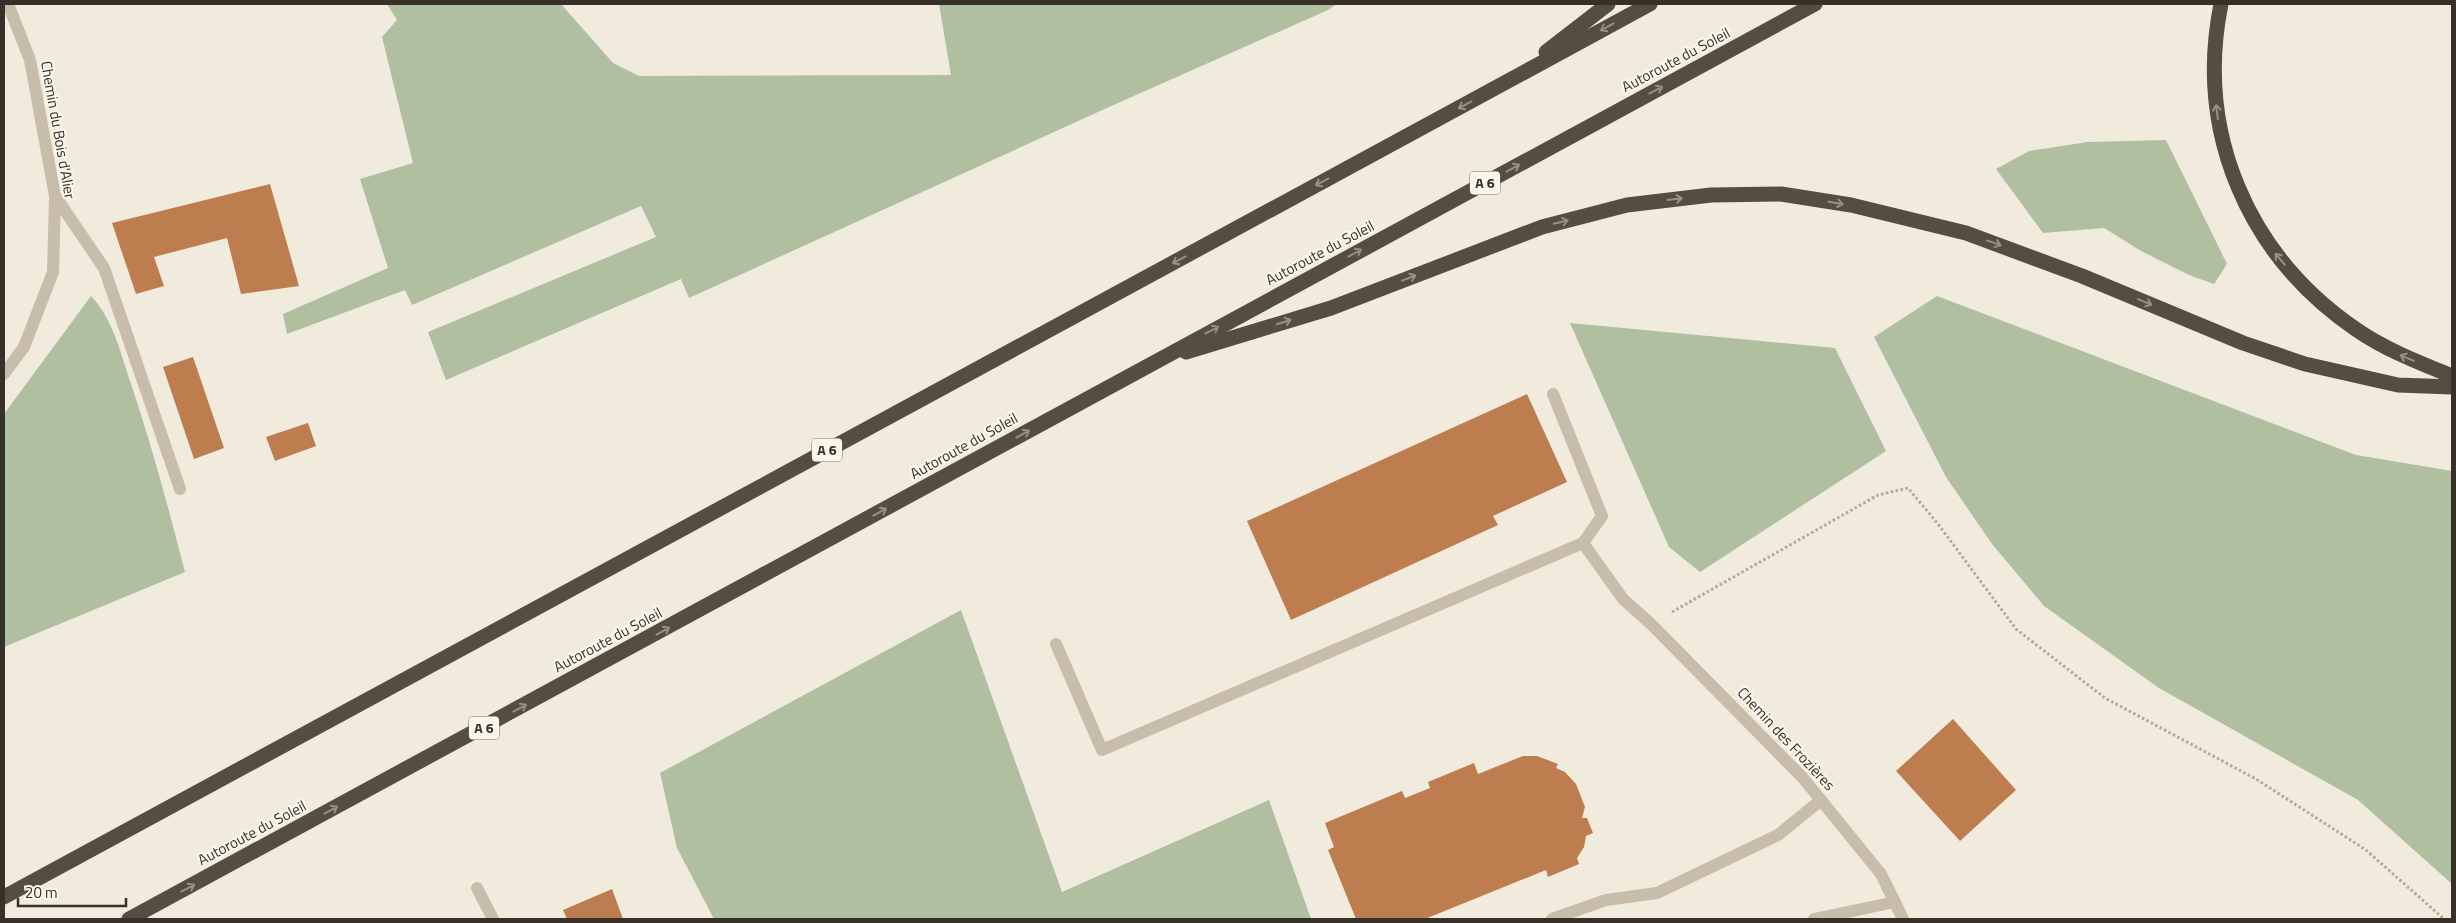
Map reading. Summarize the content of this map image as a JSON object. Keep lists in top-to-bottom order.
{
  "streets": {
    "highway": ["Autoroute du Soleil", "A 6"],
    "street": ["Chemin du Bois d'Alier", "Chemin des Frozières"]
  },
  "scale_bar": "20 m"
}
